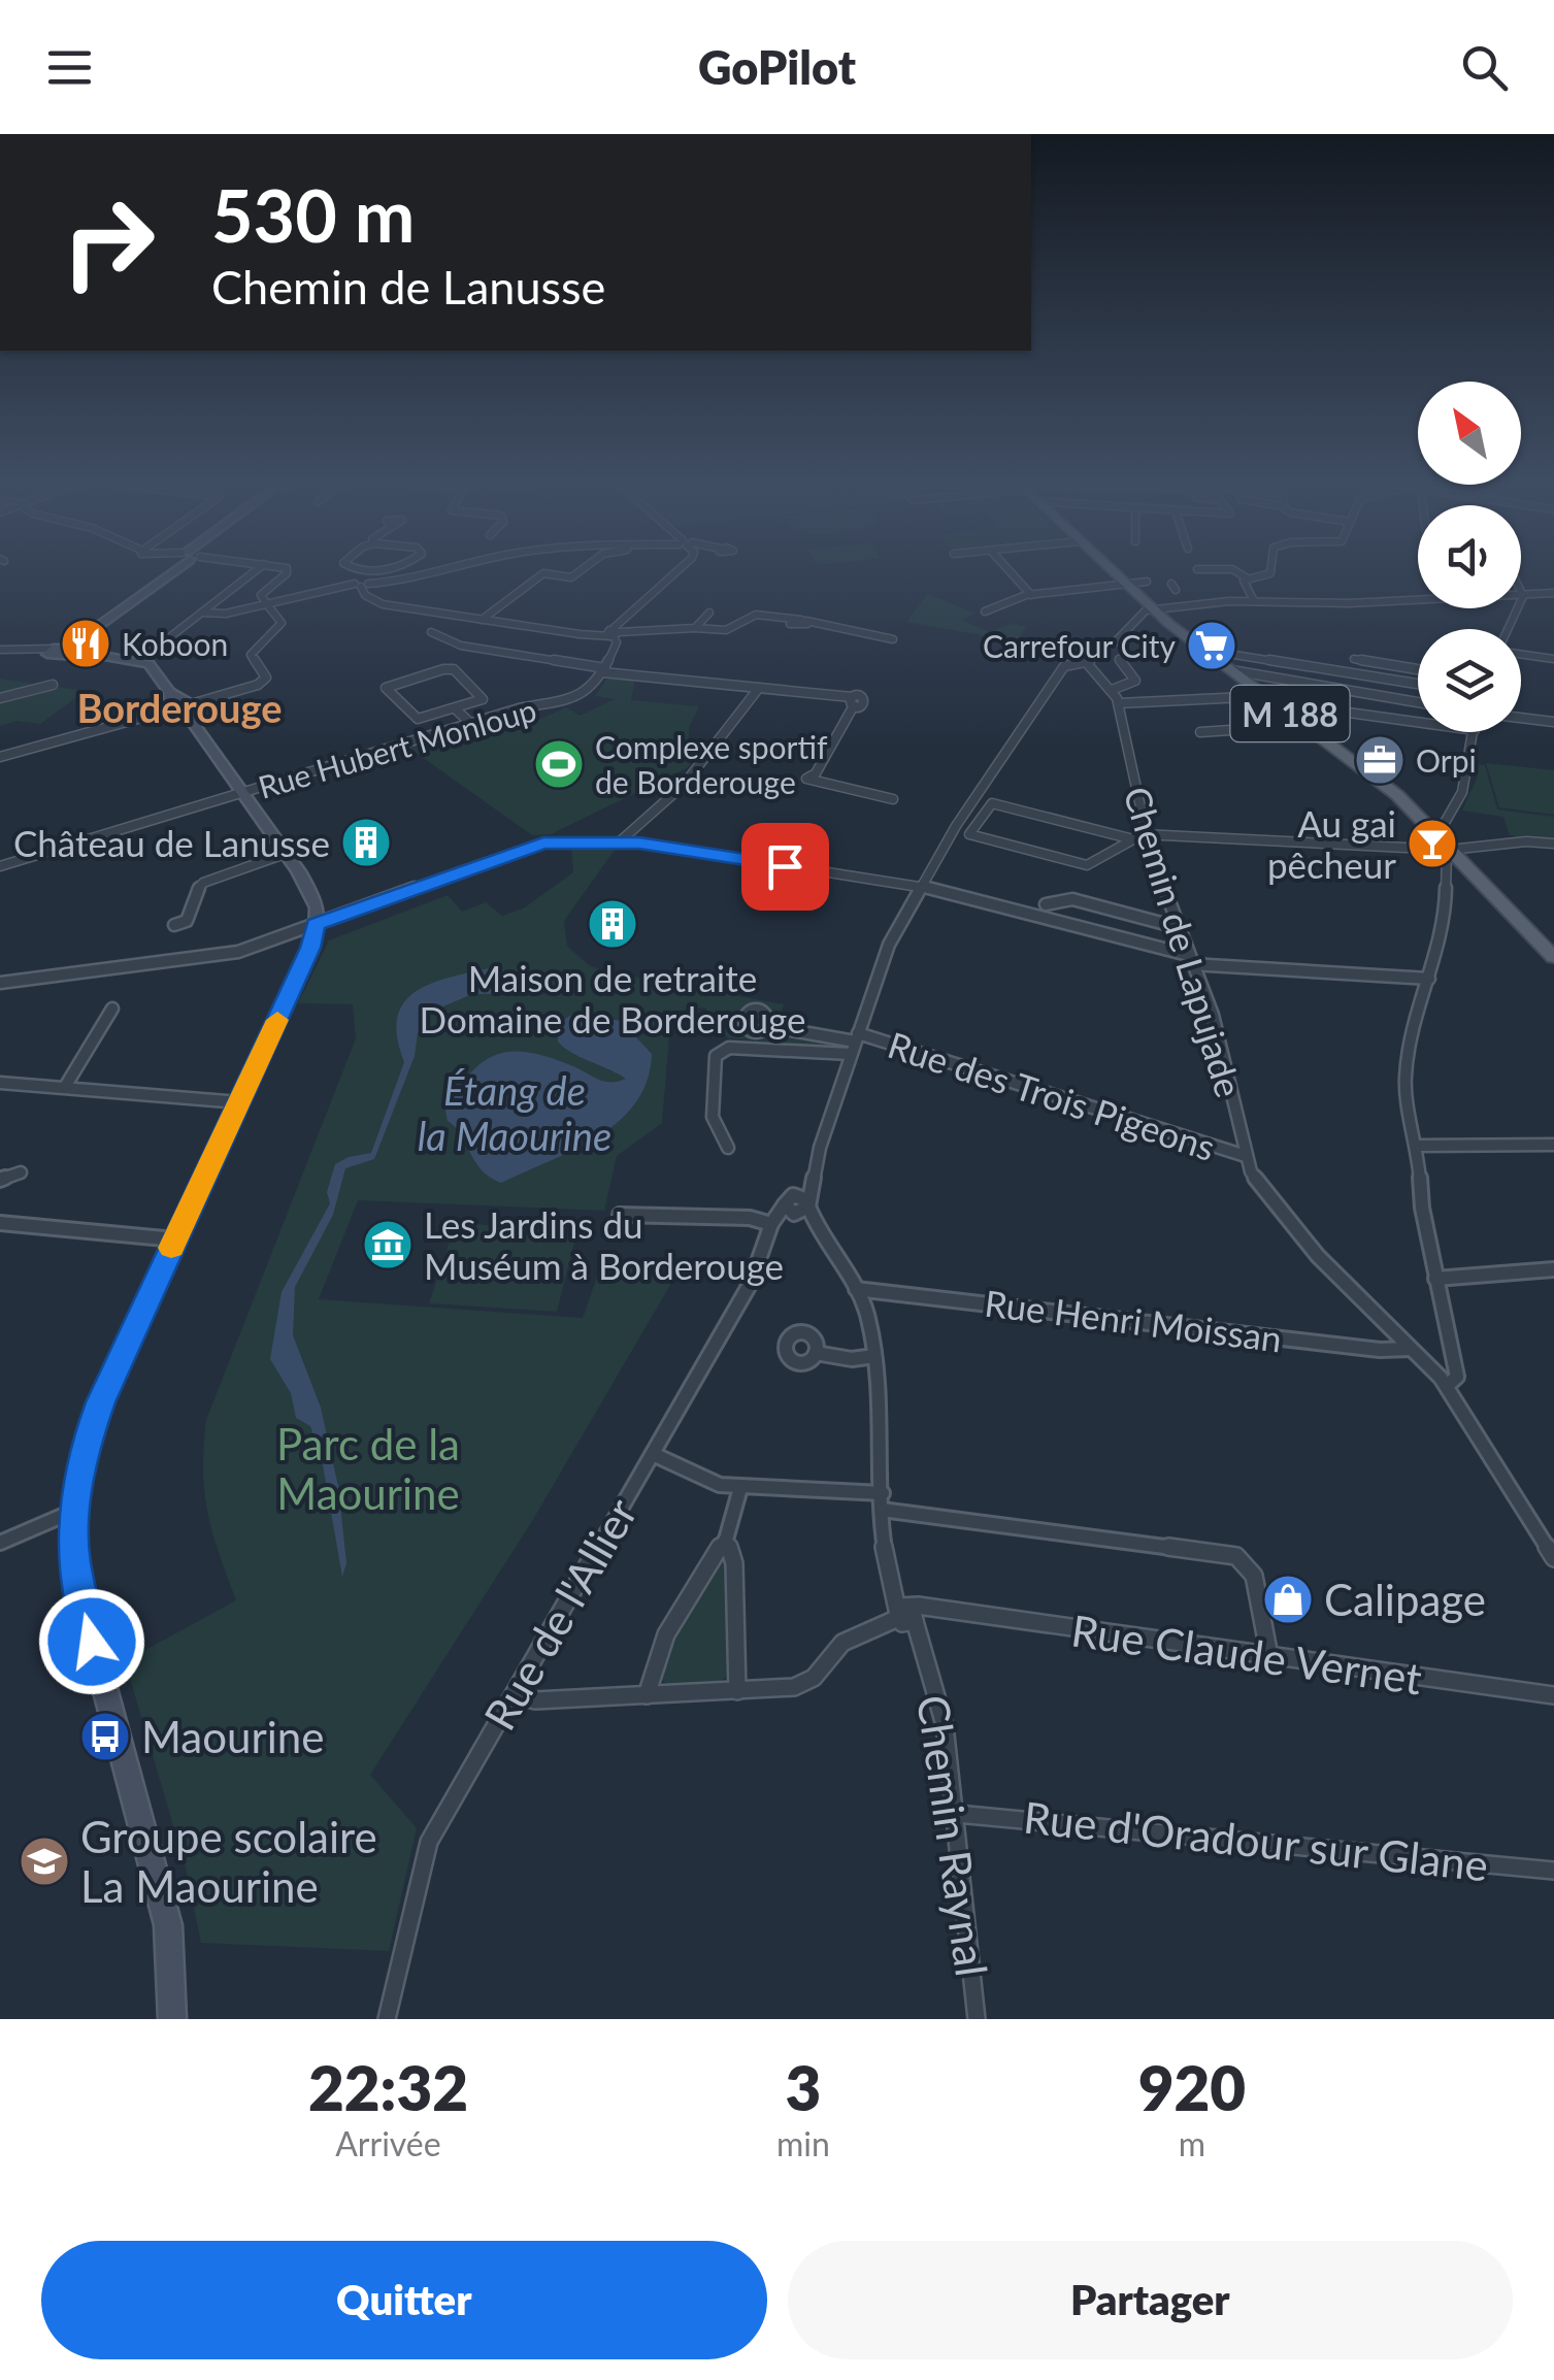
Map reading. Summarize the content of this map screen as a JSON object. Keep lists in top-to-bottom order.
{
  "streets": {
    "main road": ["M 188"],
    "street": [
      "Rue Hubert Monloup",
      "Chemin de Lapujade",
      "Rue des Trois Pigeons",
      "Rue Henri Moissan",
      "Rue de l'Allier",
      "Rue Claude Vernet",
      "Chemin Raynal",
      "Rue d'Oradour sur Glane"
    ]
  },
  "crossings": [
    ["Chemin de Lapujade", "Rue des Trois Pigeons"],
    ["Chemin de Lapujade", "Rue Henri Moissan"],
    ["Rue Henri Moissan", "Chemin Raynal"],
    ["Rue de l'Allier", "Rue Claude Vernet"],
    ["Rue Claude Vernet", "Chemin Raynal"],
    ["Chemin Raynal", "Rue d'Oradour sur Glane"]
  ],
  "districts": ["Borderouge"],
  "water": ["Étang de la Maourine"],
  "parks": ["Parc de la Maourine"],
  "places": {
    "restaurant": ["Koboon"],
    "supermarket": ["Carrefour City"],
    "office": ["Orpi"],
    "sports": ["Complexe sportif de Borderouge"],
    "building": ["Château de Lanusse", "Maison de retraite Domaine de Borderouge"],
    "bar": ["Au gai pêcheur"],
    "museum": ["Les Jardins du Muséum à Borderouge"],
    "shop": ["Calipage"],
    "bus stop": ["Maourine"],
    "school or university": ["Groupe scolaire La Maourine"]
  },
  "north": "top left",
  "page": {
    "header": "GoPilot",
    "turn": ["530 m", "Chemin de Lanusse"],
    "eta": [
      "22:32",
      "Arrivée",
      "3",
      "min",
      "920",
      "m"
    ],
    "buttons": ["Quitter", "Partager"]
  }
}
